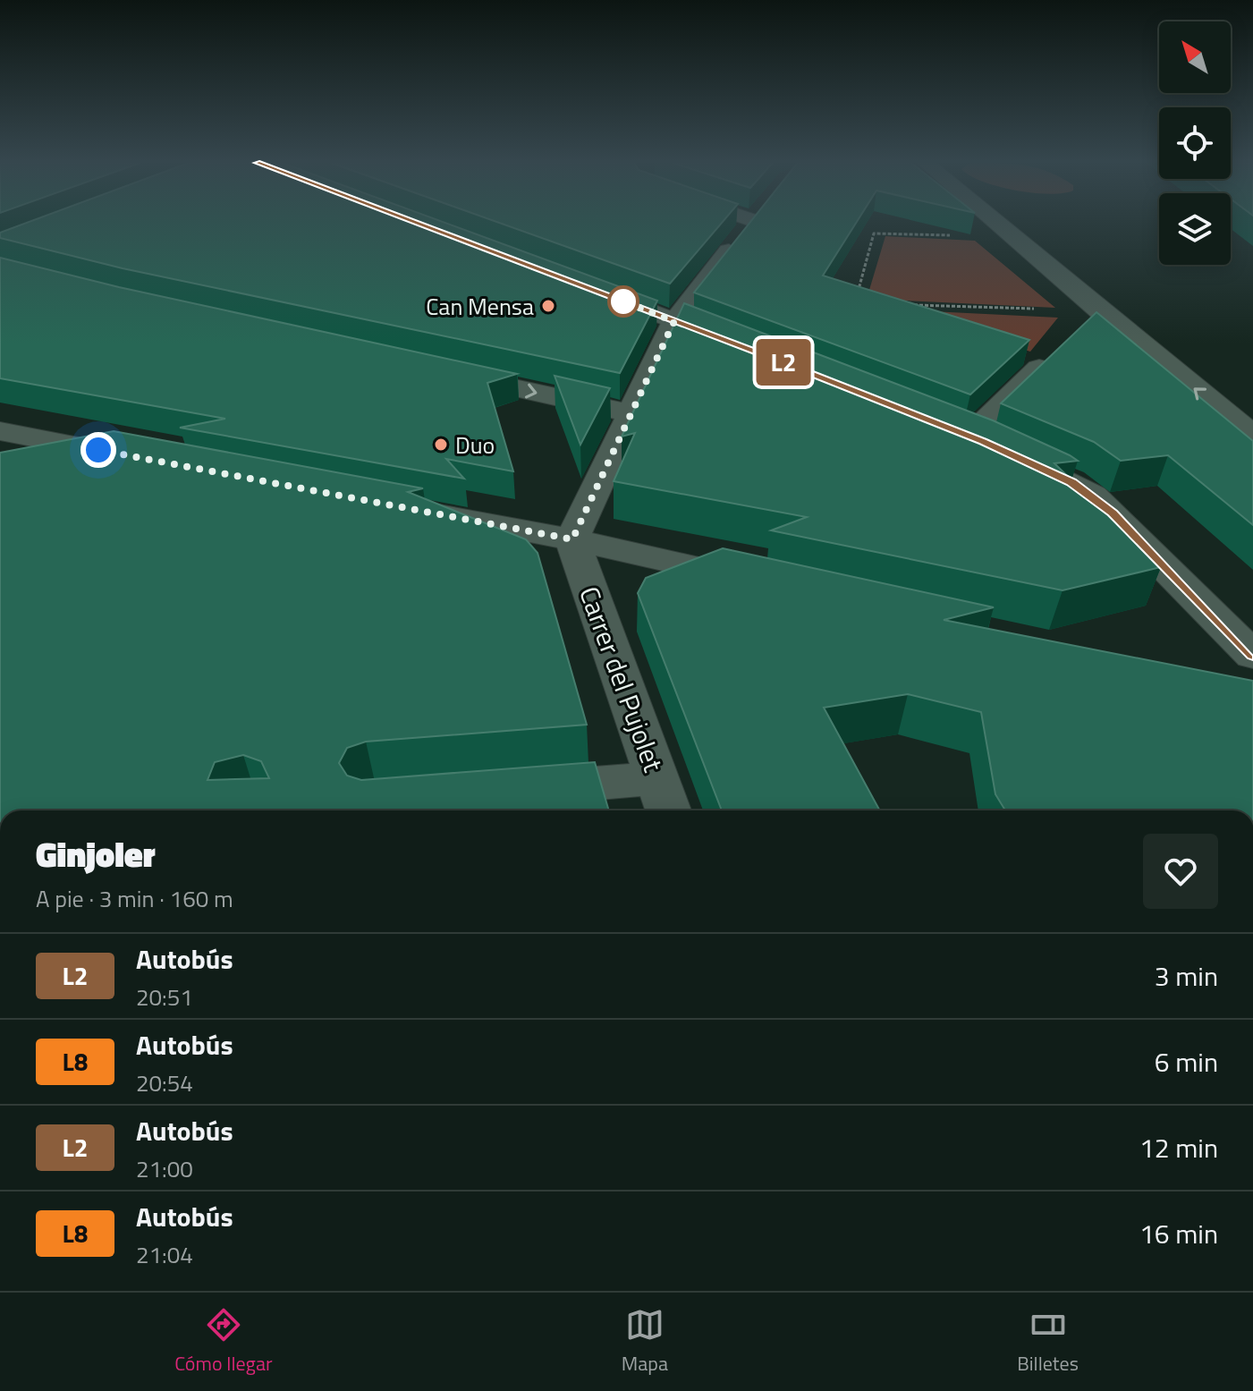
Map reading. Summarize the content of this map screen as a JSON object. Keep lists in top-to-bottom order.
{
  "streets": {
    "street": ["Carrer del Pujolet"]
  },
  "places": ["Can Mensa", "Duo"],
  "lines": ["bus line L2"],
  "north": "top left",
  "page": {
    "on_map": "L2",
    "heading": ["Ginjoler", "A pie · 3 min · 160 m"],
    "list": [
      {
        "mark": "L2",
        "name": "Autobús",
        "note": "20:51",
        "value": "3 min"
      },
      {
        "mark": "L8",
        "name": "Autobús",
        "note": "20:54",
        "value": "6 min"
      },
      {
        "mark": "L2",
        "name": "Autobús",
        "note": "21:00",
        "value": "12 min"
      },
      {
        "mark": "L8",
        "name": "Autobús",
        "note": "21:04",
        "value": "16 min"
      }
    ],
    "tabs": ["Cómo llegar", "Mapa", "Billetes"]
  }
}
